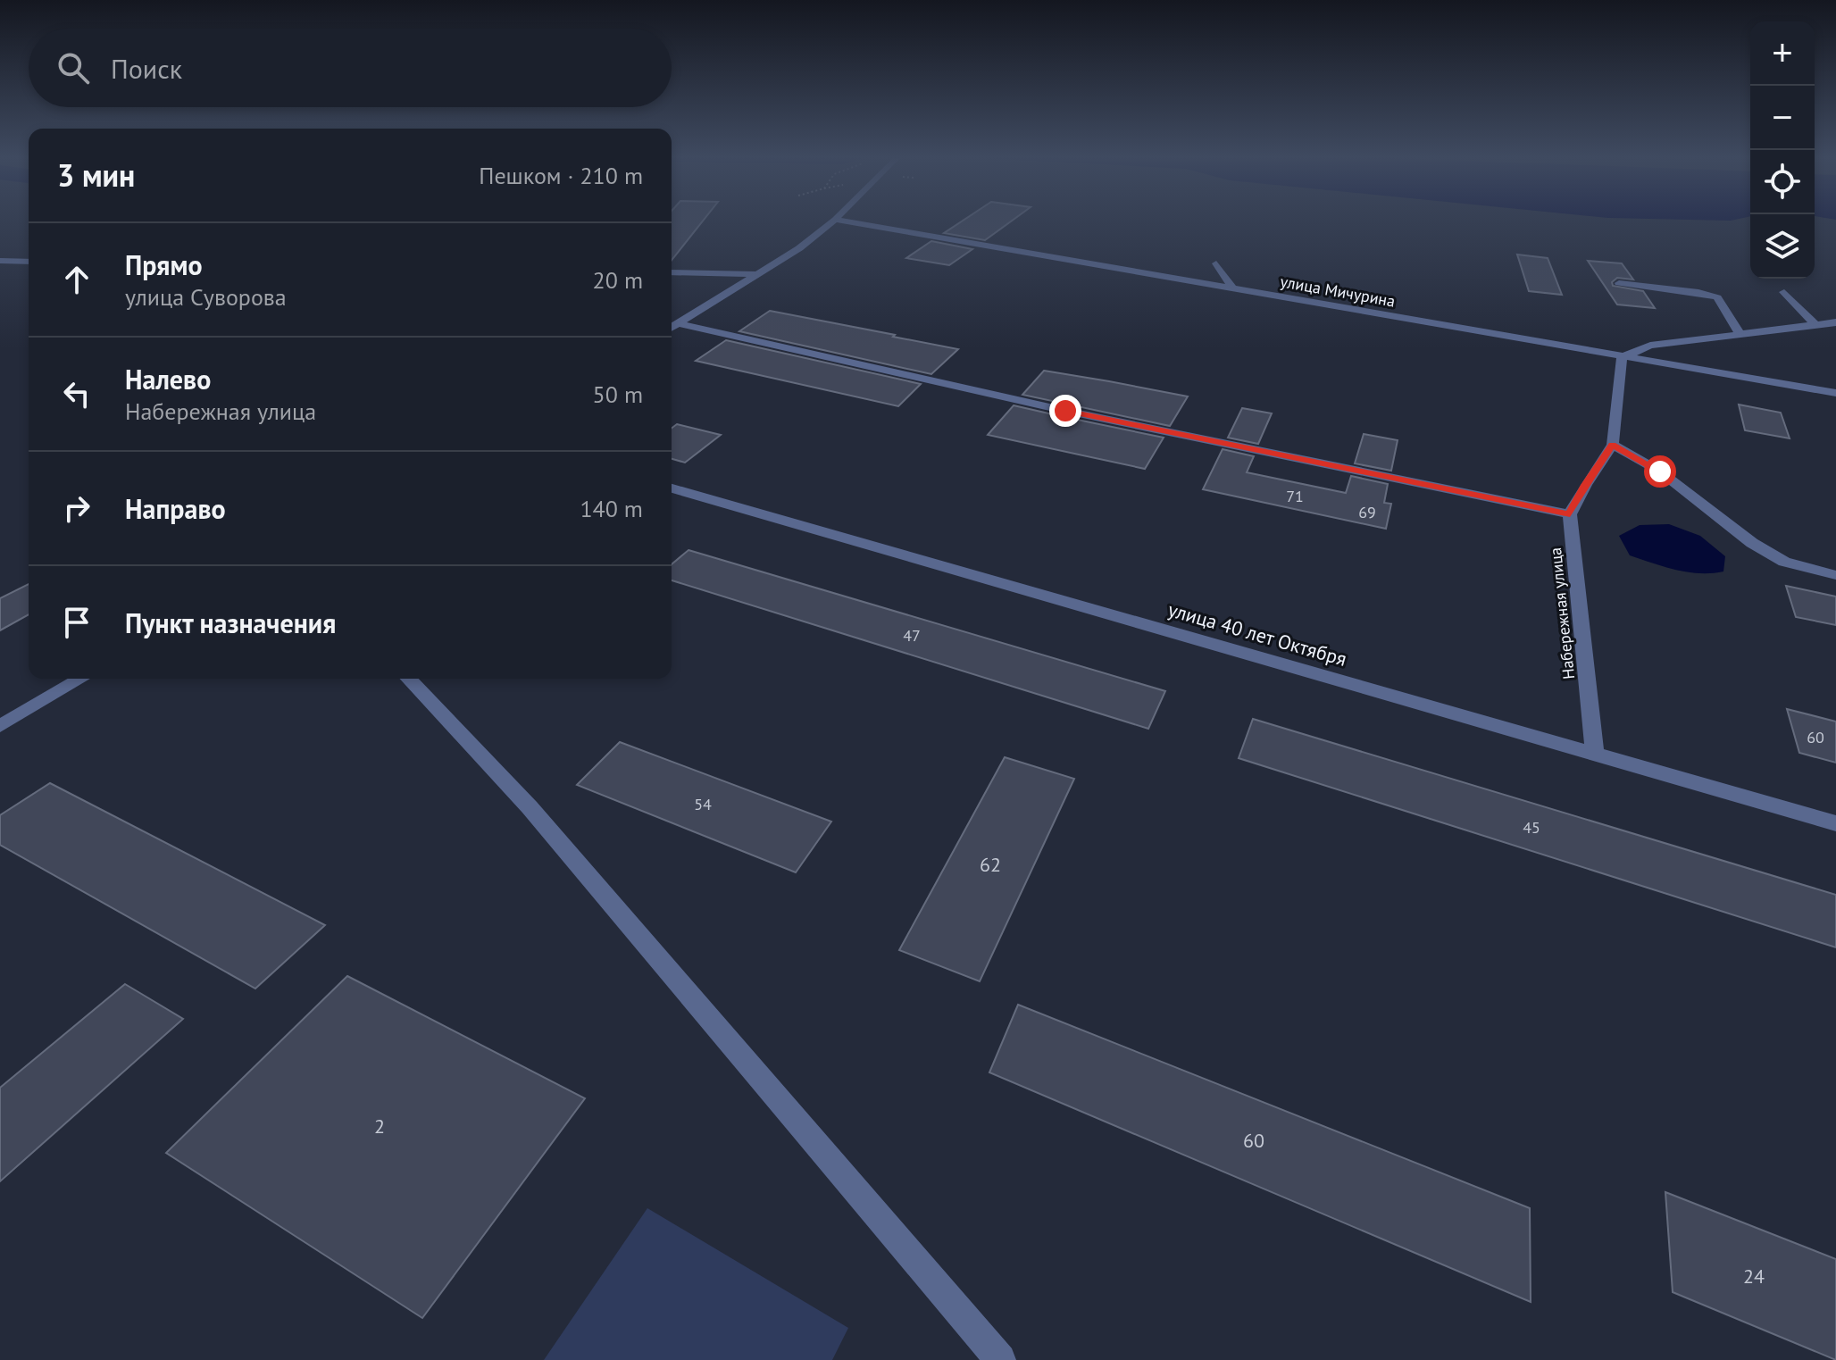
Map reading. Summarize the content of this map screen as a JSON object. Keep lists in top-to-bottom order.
{
  "streets": {
    "street": ["улица Мичурина", "Набережная улица", "улица 40 лет Октября"]
  },
  "crossings": [
    ["Набережная улица", "улица 40 лет Октября"]
  ],
  "house_numbers": [
    "71",
    "69",
    "47",
    "60",
    "54",
    "45",
    "62",
    "2",
    "60",
    "24"
  ],
  "page": {
    "map_buttons": ["+", "−"],
    "search": "Поиск",
    "heading": ["3 мин", "Пешком · 210 m"],
    "list": [
      ["Прямо", "улица Суворова", "20 m"],
      ["Налево", "Набережная улица", "50 m"],
      ["Направо", "140 m"],
      "Пункт назначения"
    ]
  }
}
